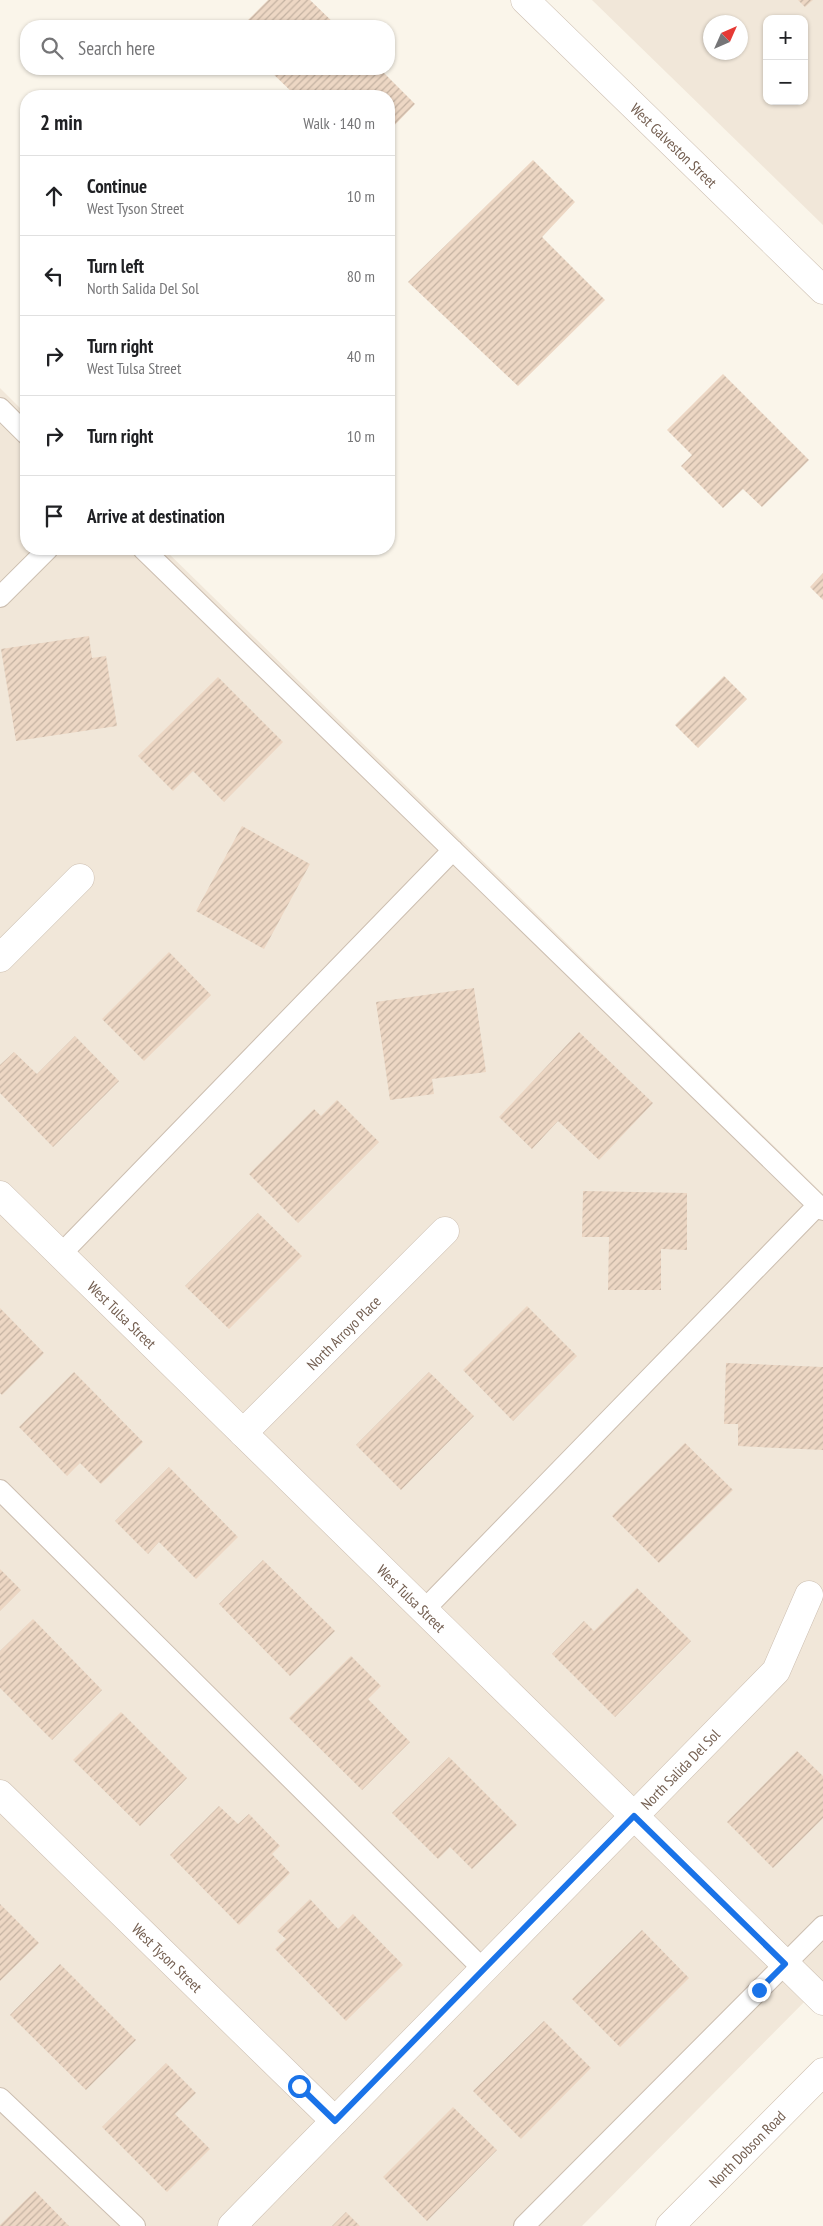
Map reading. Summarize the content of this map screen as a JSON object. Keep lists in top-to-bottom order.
{
  "streets": {
    "street": [
      "West Galveston Street",
      "West Tulsa Street",
      "North Arroyo Place",
      "North Salida Del Sol",
      "West Tyson Street",
      "North Dobson Road"
    ]
  },
  "crossings": [
    ["West Tulsa Street", "North Arroyo Place"],
    ["West Tulsa Street", "North Salida Del Sol"],
    ["North Salida Del Sol", "West Tyson Street"]
  ],
  "north": "top right",
  "page": {
    "map_buttons": ["+", "−"],
    "search": "Search here",
    "heading": ["2 min", "Walk · 140 m"],
    "list": [
      ["Continue", "West Tyson Street", "10 m"],
      ["Turn left", "North Salida Del Sol", "80 m"],
      ["Turn right", "West Tulsa Street", "40 m"],
      ["Turn right", "10 m"],
      "Arrive at destination"
    ]
  }
}
